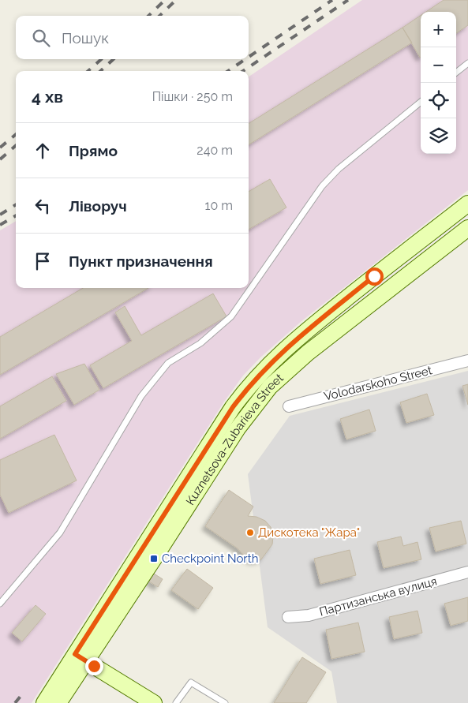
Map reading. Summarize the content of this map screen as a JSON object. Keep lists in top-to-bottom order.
{
  "streets": {
    "main road": ["Kuznetsova-Zubarieva Street"],
    "street": ["Volodarskoho Street", "Партизанська вулиця"]
  },
  "places": {
    "other": ["Дискотека \"Жара\""],
    "transit": ["Checkpoint North"]
  },
  "page": {
    "map_buttons": ["+", "−"],
    "search": "Пошук",
    "heading": ["4 хв", "Пішки · 250 m"],
    "list": [
      ["Прямо", "240 m"],
      ["Ліворуч", "10 m"],
      "Пункт призначення"
    ]
  }
}
